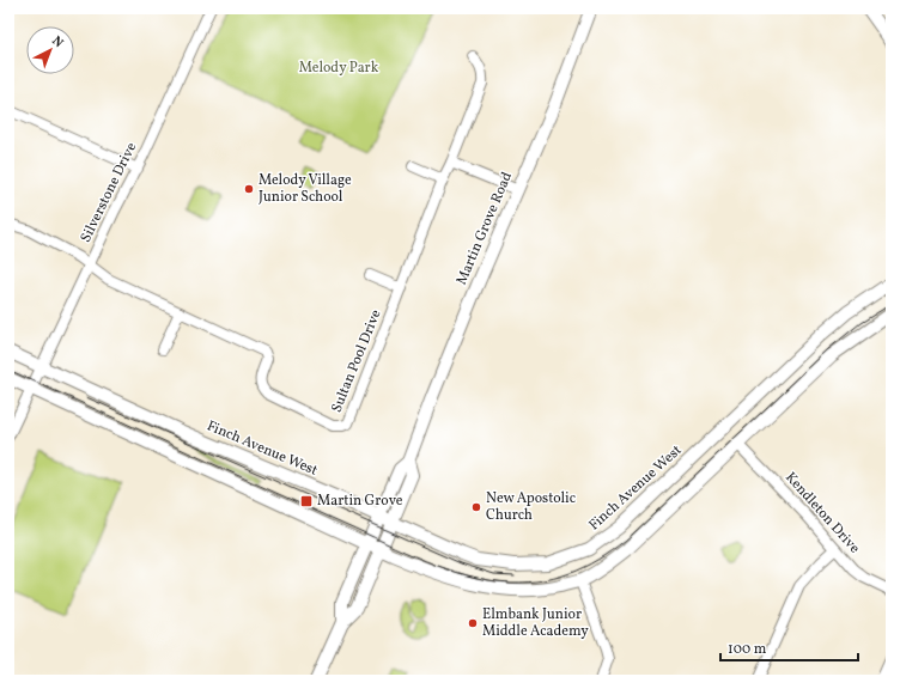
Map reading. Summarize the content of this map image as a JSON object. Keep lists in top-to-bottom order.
{
  "streets": {
    "main road": ["Martin Grove Road", "Finch Avenue West"],
    "street": ["Silverstone Drive", "Sultan Pool Drive", "Kendleton Drive"]
  },
  "crossings": [
    ["Silverstone Drive", "Sultan Pool Drive"],
    ["Silverstone Drive", "Finch Avenue West"],
    ["Martin Grove Road", "Finch Avenue West"]
  ],
  "parks": ["Melody Park"],
  "places": {
    "other": ["Melody Village Junior School", "New Apostolic Church", "Elmbank Junior Middle Academy"],
    "transit": ["Martin Grove"]
  },
  "scale_bar": "100 m",
  "north": "top right"
}
